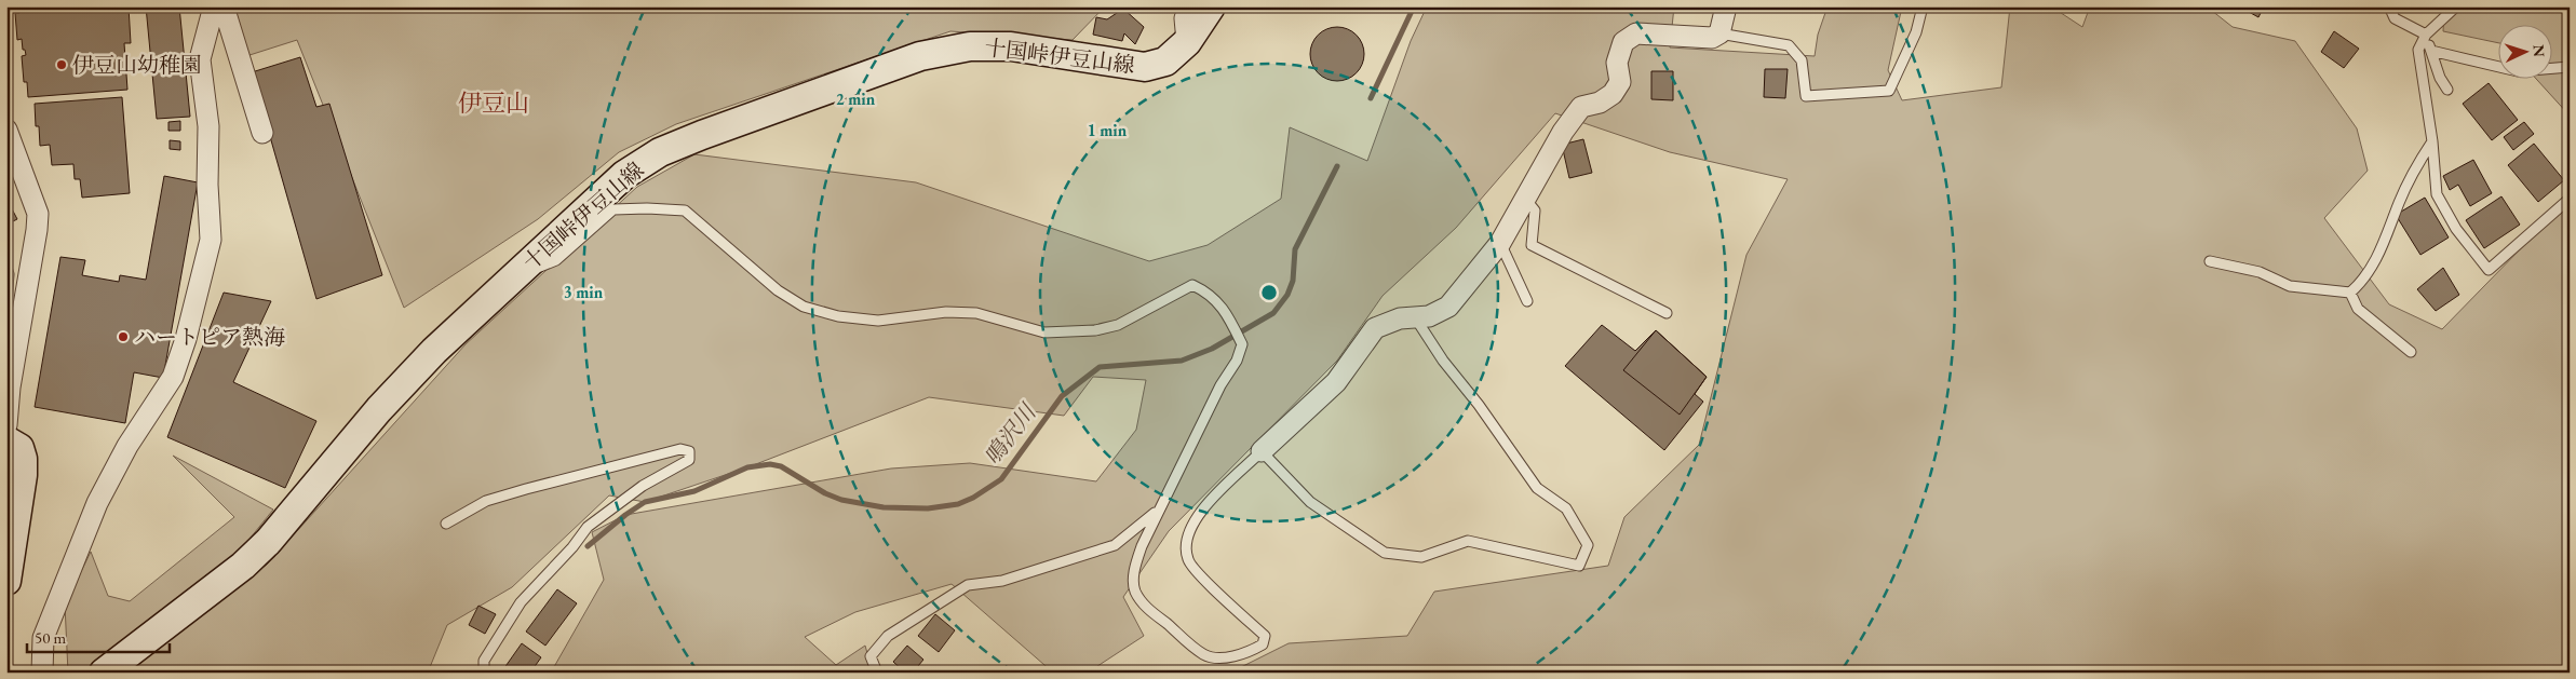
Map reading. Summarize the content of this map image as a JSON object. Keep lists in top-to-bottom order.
{
  "streets": {
    "main road": ["十国峠伊豆山線"]
  },
  "districts": ["伊豆山"],
  "water": ["鳴沢川"],
  "places": ["伊豆山幼稚園", "ハートピア熱海"],
  "scale_bar": "50 m",
  "north": "right",
  "rings": ["2 min", "1 min", "3 min"]
}
